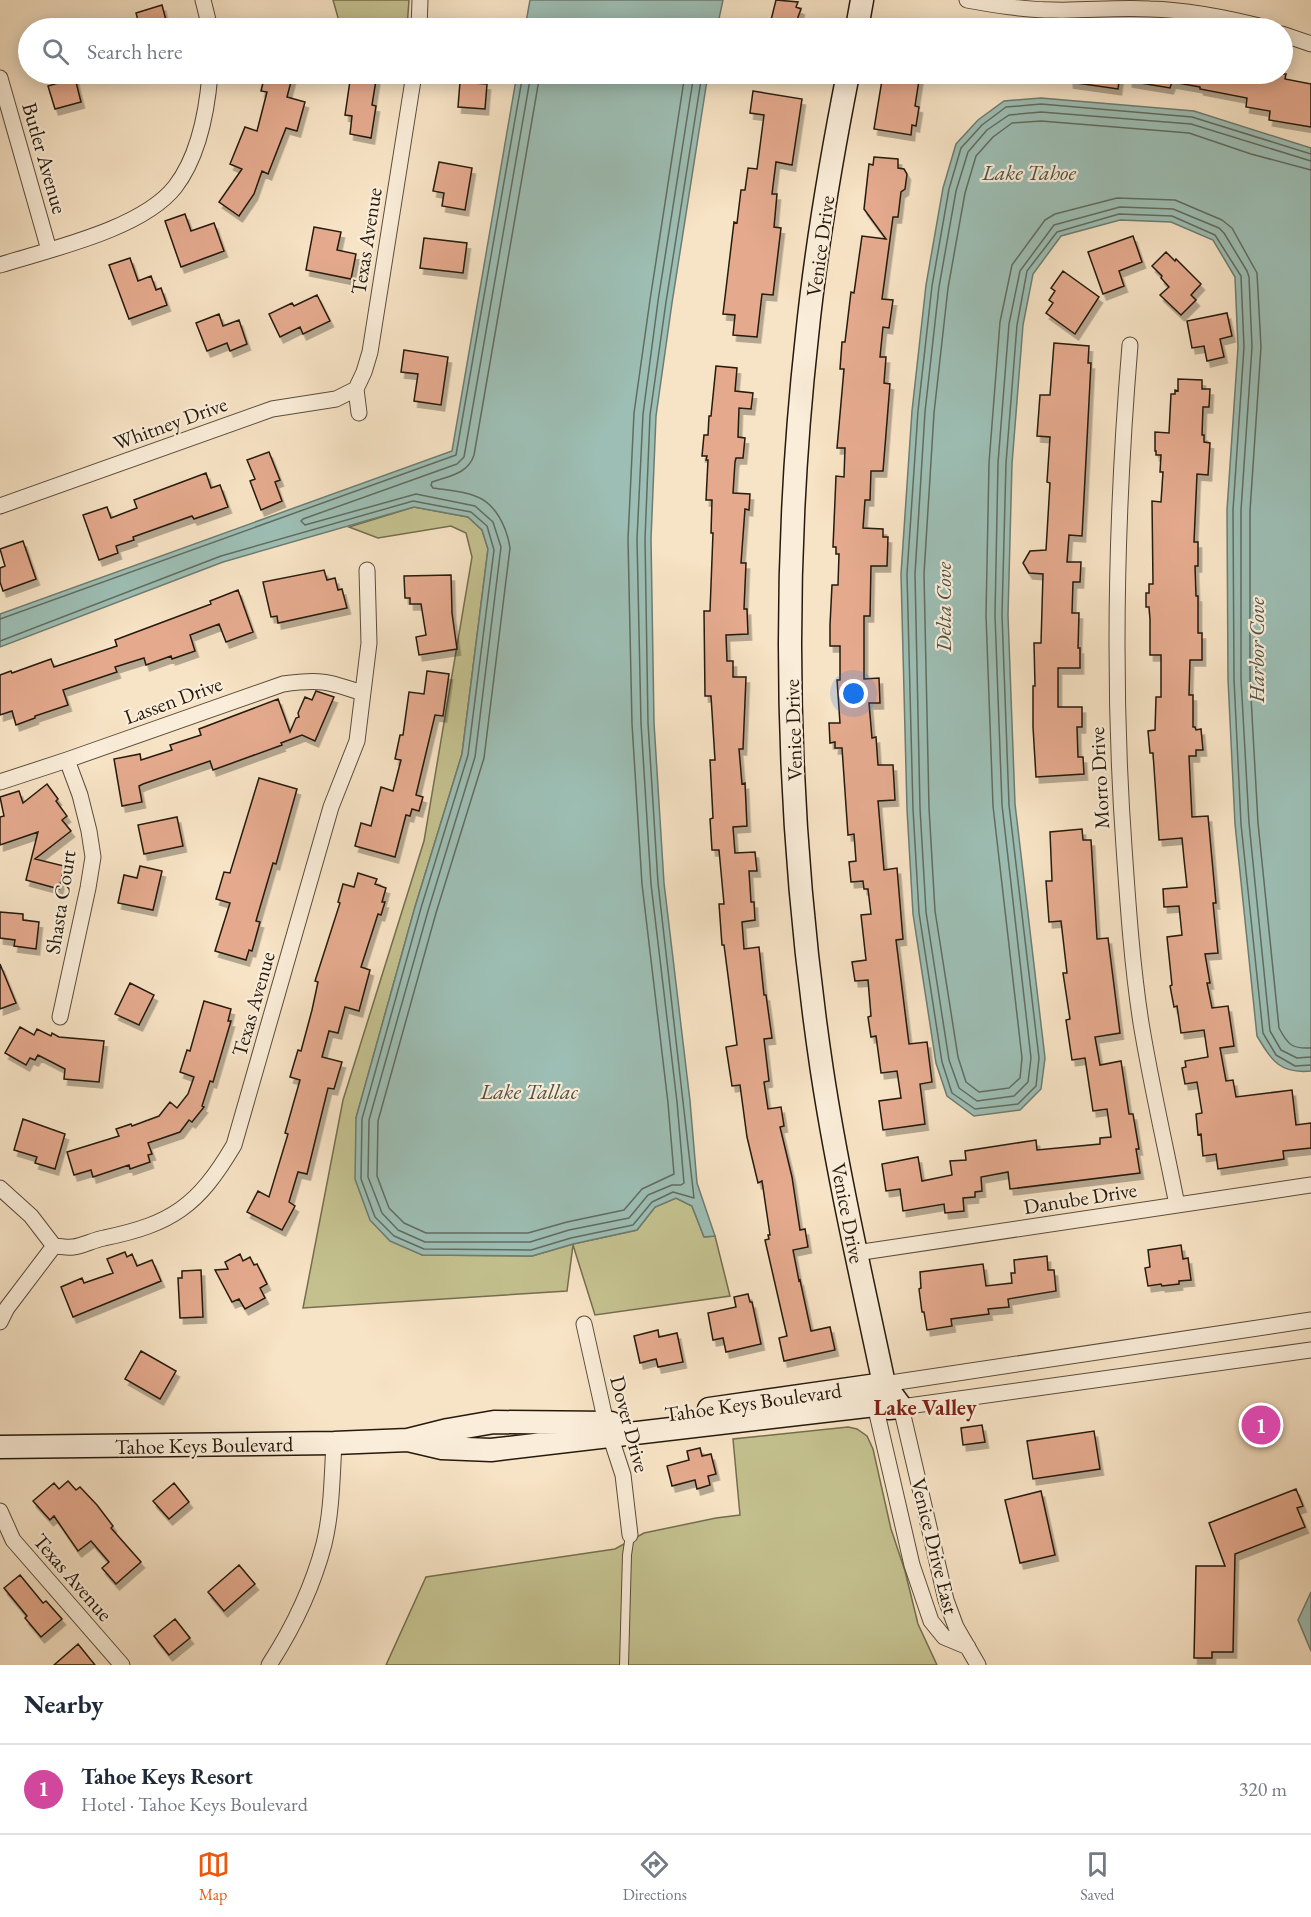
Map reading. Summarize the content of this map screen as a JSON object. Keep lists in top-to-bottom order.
{
  "streets": {
    "street": [
      "Butler Avenue",
      "Texas Avenue",
      "Venice Drive",
      "Whitney Drive",
      "Lassen Drive",
      "Morro Drive",
      "Shasta Court",
      "Danube Drive",
      "Tahoe Keys Boulevard",
      "Dover Drive",
      "Venice Drive East"
    ]
  },
  "crossings": [
    ["Texas Avenue", "Whitney Drive"],
    ["Texas Avenue", "Lassen Drive"],
    ["Venice Drive", "Danube Drive"],
    ["Venice Drive", "Tahoe Keys Boulevard"],
    ["Venice Drive", "Venice Drive East"],
    ["Lassen Drive", "Shasta Court"],
    ["Morro Drive", "Danube Drive"],
    ["Tahoe Keys Boulevard", "Dover Drive"],
    ["Tahoe Keys Boulevard", "Venice Drive East"]
  ],
  "districts": ["Lake Valley"],
  "water": [
    "Lake Tahoe",
    "Delta Cove",
    "Harbor Cove",
    "Lake Tallac"
  ],
  "page": {
    "search": "Search here",
    "pins": "1",
    "heading": "Nearby",
    "list": [
      {
        "mark": "1",
        "name": "Tahoe Keys Resort",
        "note": "Hotel · Tahoe Keys Boulevard",
        "value": "320 m"
      }
    ],
    "nav": ["Map", "Directions", "Saved"]
  }
}
